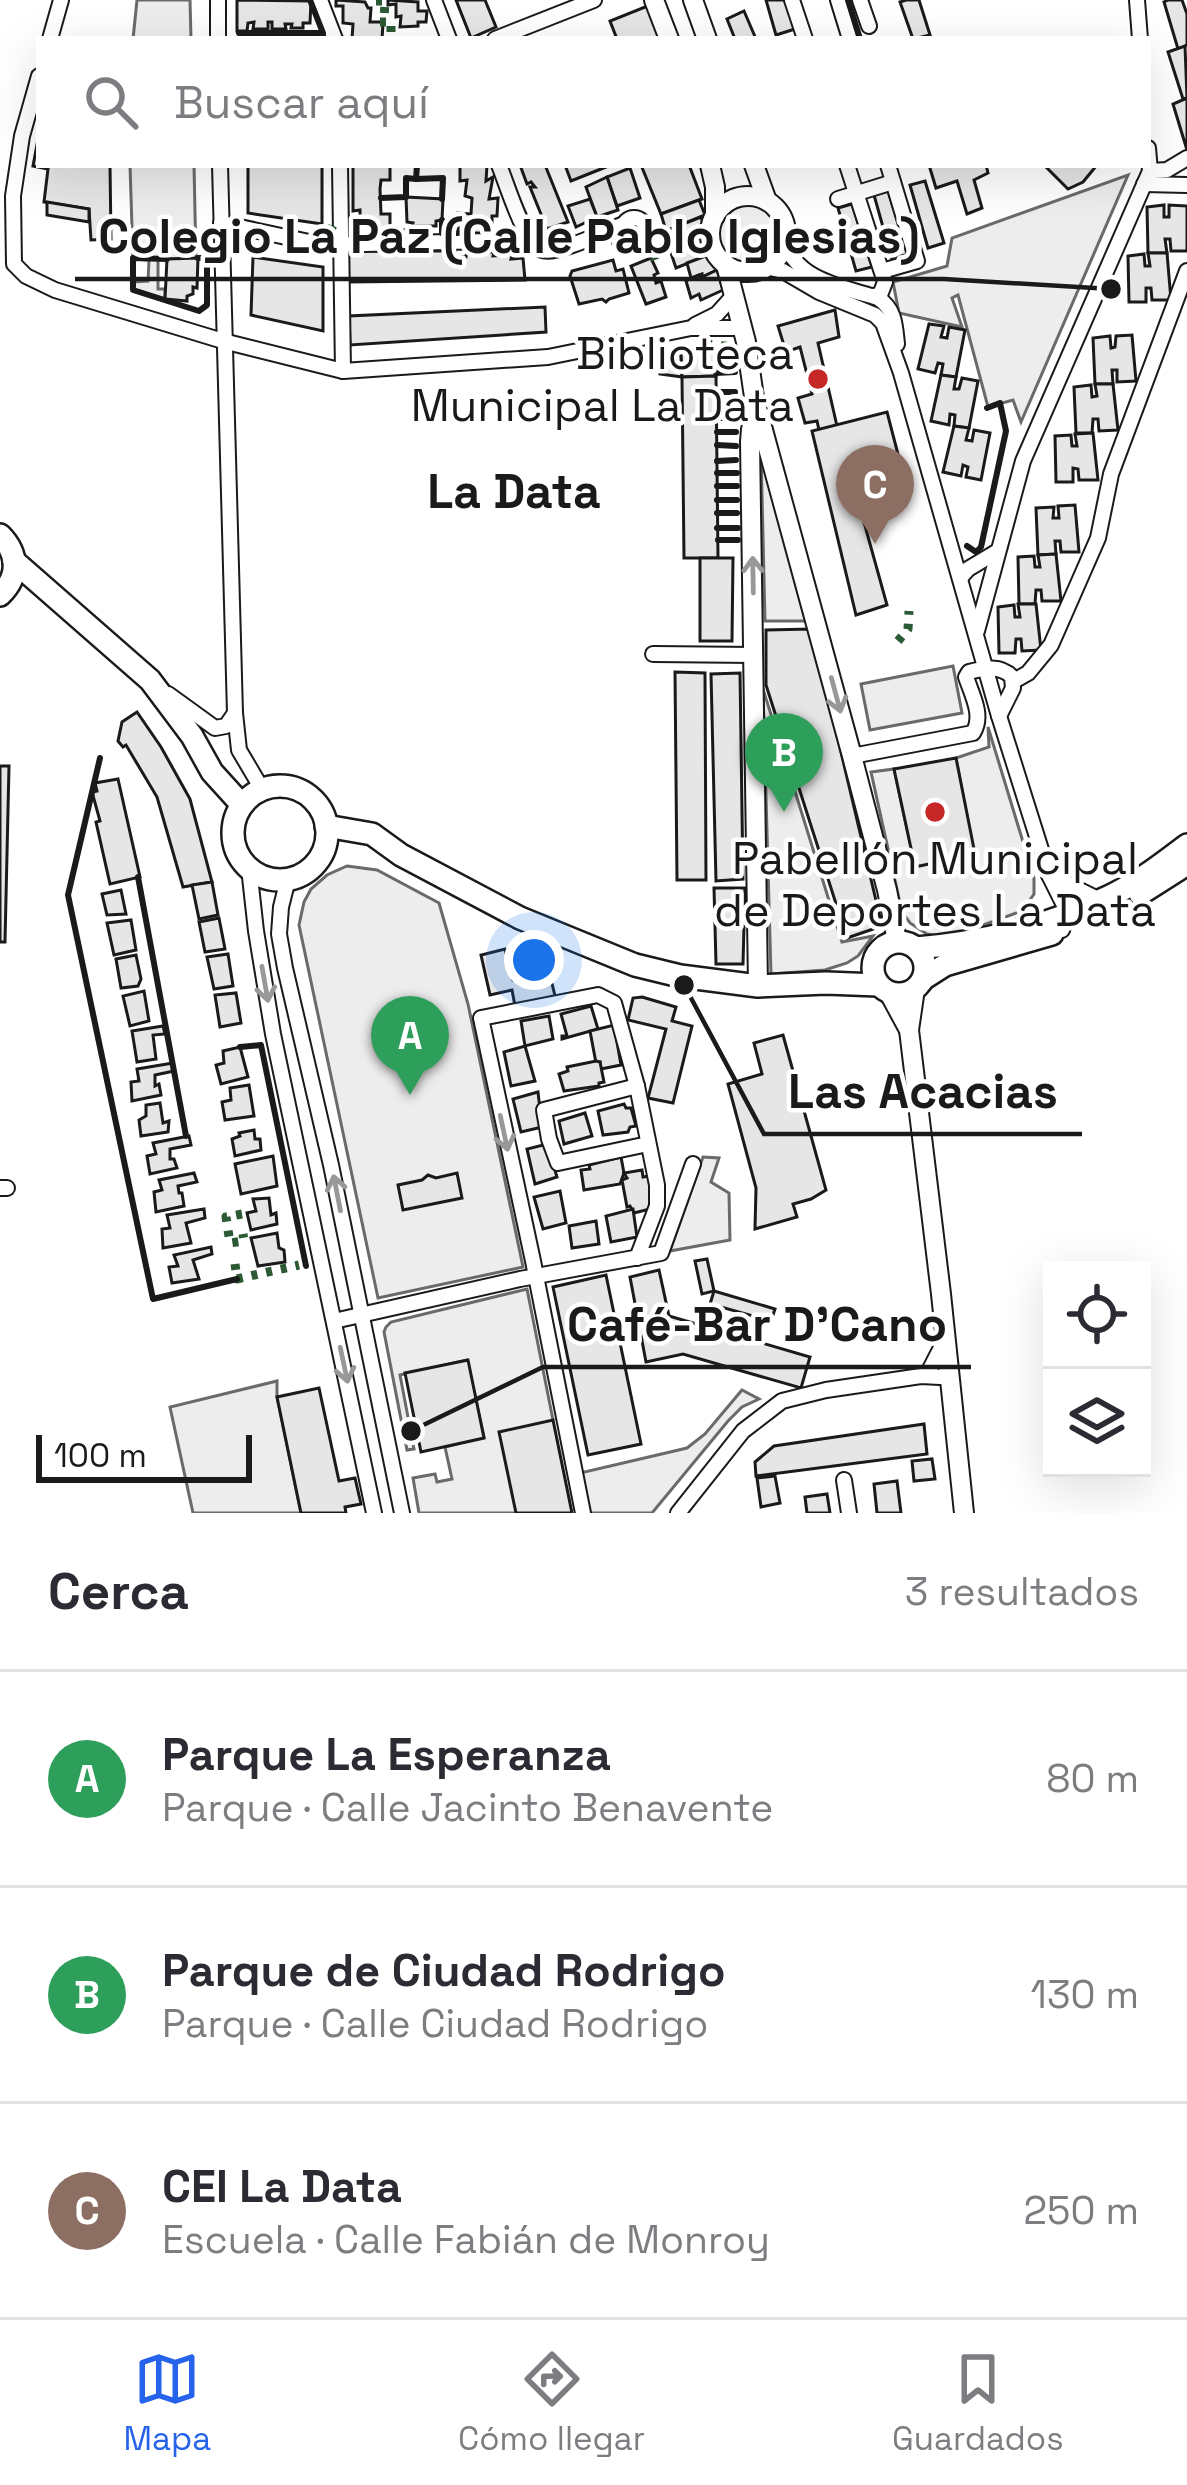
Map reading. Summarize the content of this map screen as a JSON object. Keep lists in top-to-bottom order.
{
  "districts": ["La Data"],
  "places": [
    "Colegio La Paz (Calle Pablo Iglesias)",
    "Biblioteca Municipal La Data",
    "Pabellón Municipal de Deportes La Data",
    "Las Acacias",
    "Café-Bar D'Cano"
  ],
  "scale_bar": "100 m",
  "page": {
    "search": "Buscar aquí",
    "pins": ["C", "B", "A"],
    "scale": "100 m",
    "heading": ["Cerca", "3 resultados"],
    "list": [
      {
        "mark": "A",
        "name": "Parque La Esperanza",
        "note": "Parque · Calle Jacinto Benavente",
        "value": "80 m"
      },
      {
        "mark": "B",
        "name": "Parque de Ciudad Rodrigo",
        "note": "Parque · Calle Ciudad Rodrigo",
        "value": "130 m"
      },
      {
        "mark": "C",
        "name": "CEI La Data",
        "note": "Escuela · Calle Fabián de Monroy",
        "value": "250 m"
      }
    ],
    "nav": ["Mapa", "Cómo llegar", "Guardados"]
  }
}
